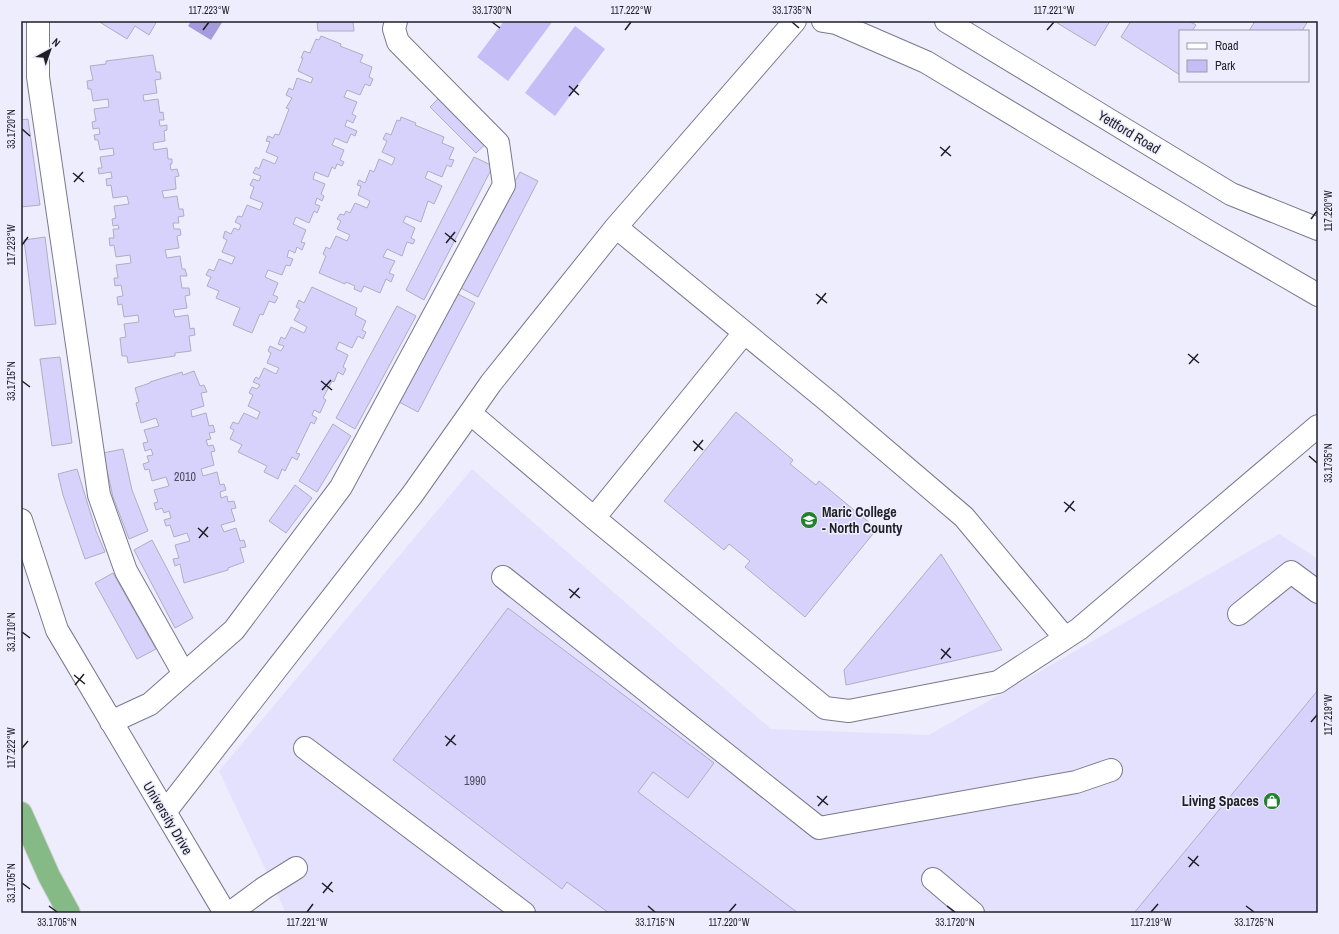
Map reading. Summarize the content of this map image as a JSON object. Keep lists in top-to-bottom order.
{
  "streets": {
    "street": ["Yettford Road", "University Drive"]
  },
  "places": {
    "school or university": ["Maric College - North County"],
    "shop": ["Living Spaces"]
  },
  "house_numbers": ["2010", "1990"],
  "legend": ["Road", "Park"],
  "north": "top right",
  "coordinates": [
    "117.223°W",
    "33.1730°N",
    "117.222°W",
    "33.1735°N",
    "117.221°W",
    "33.1720°N",
    "117.220°W",
    "33.1715°N",
    "33.1710°N",
    "117.219°W",
    "33.1705°N",
    "33.1725°N"
  ]
}
